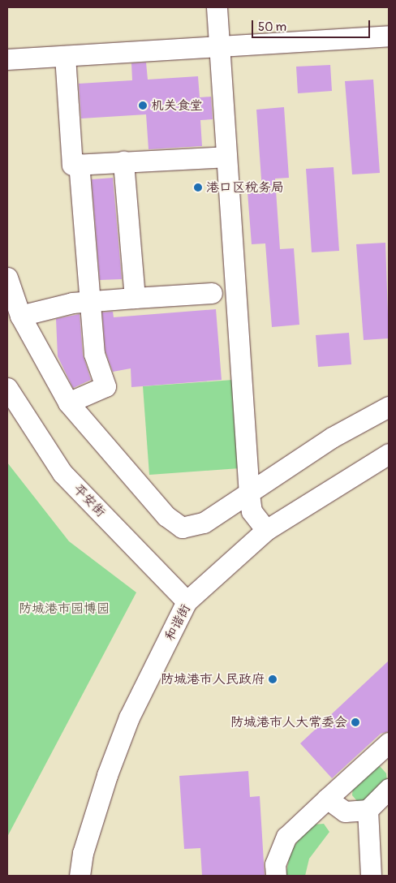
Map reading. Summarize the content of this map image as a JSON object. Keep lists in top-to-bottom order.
{
  "streets": {
    "street": ["平安街", "和谐街"]
  },
  "crossings": [
    ["平安街", "和谐街"]
  ],
  "parks": ["防城港市园博园"],
  "places": [
    "机关食堂",
    "港口区税务局",
    "防城港市人民政府",
    "防城港市人大常委会"
  ],
  "scale_bar": "50 m"
}
